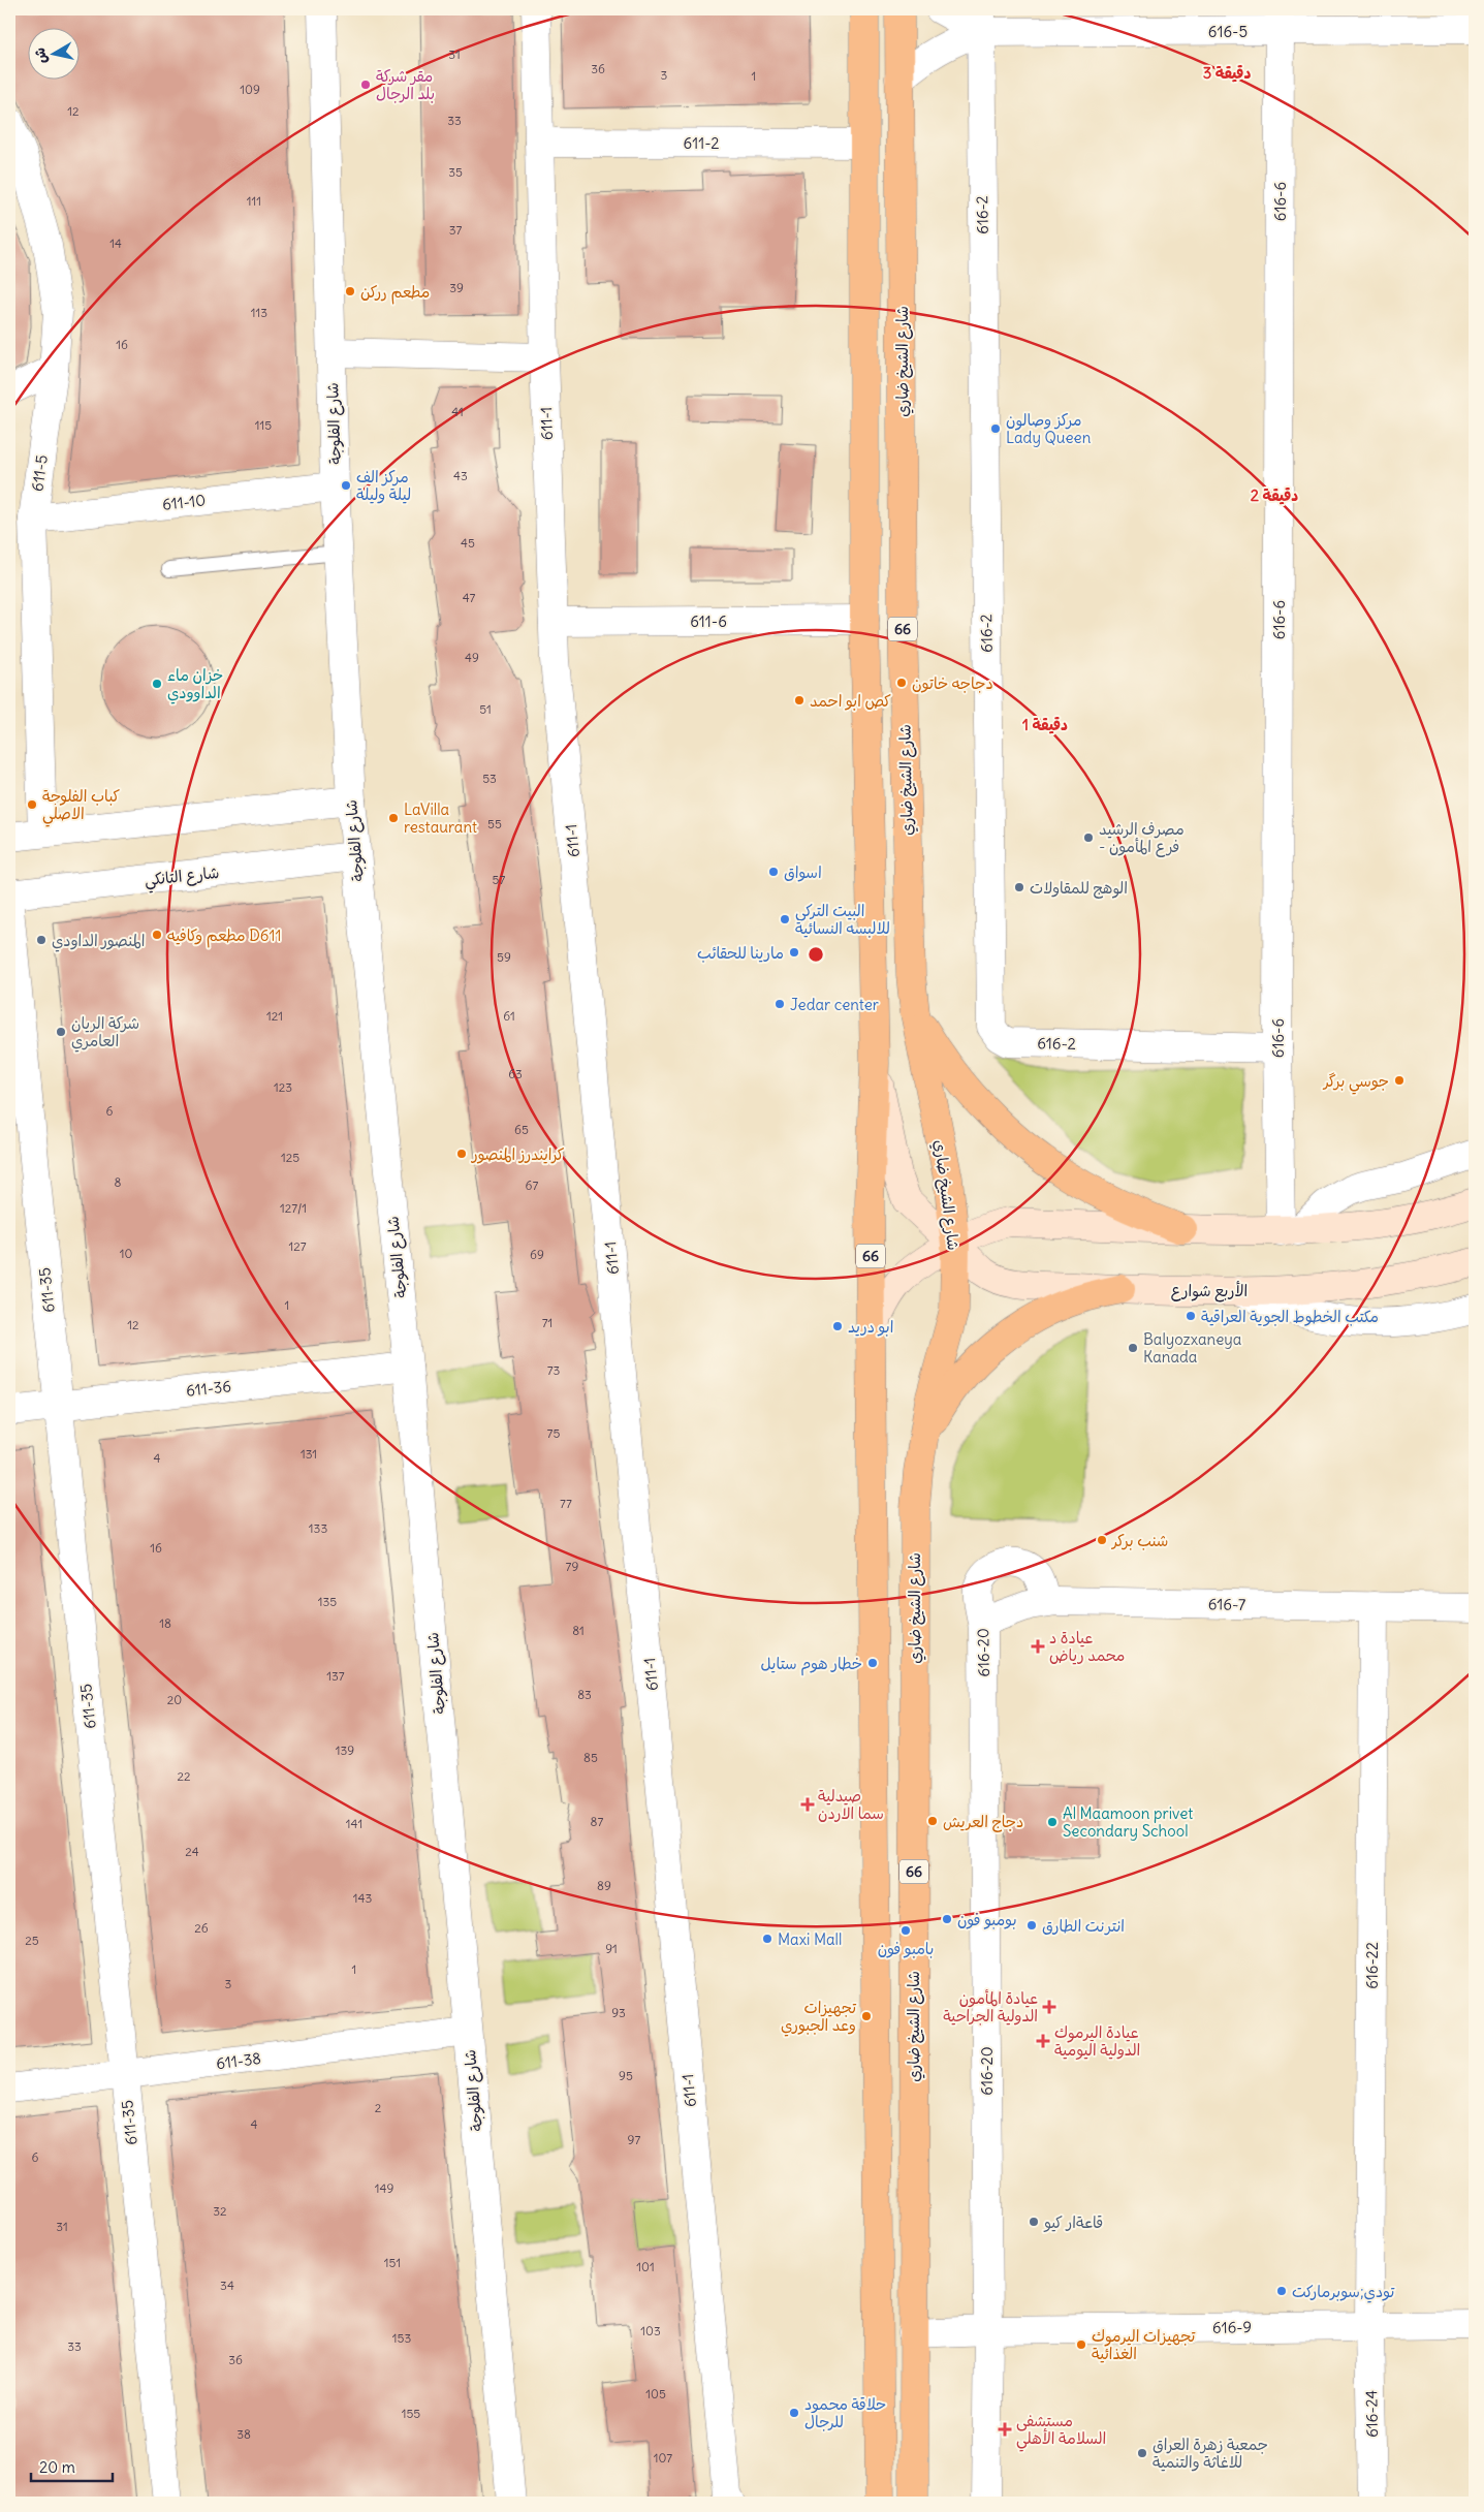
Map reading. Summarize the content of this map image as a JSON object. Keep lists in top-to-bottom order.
{
  "streets": {
    "main road": ["شارع الشيخ ضاري", "66", "الأربع شوارع"],
    "street": [
      "616-5",
      "611-2",
      "616-6",
      "616-2",
      "شارع الفلوجة",
      "611-1",
      "611-5",
      "611-10",
      "611-6",
      "شارع التانكي",
      "611-35",
      "611-36",
      "616-7",
      "616-20",
      "616-22",
      "611-38",
      "616-9",
      "616-24"
    ]
  },
  "crossings": [
    ["616-5", "616-6"],
    ["616-5", "616-2"],
    ["611-2", "611-1"],
    ["611-2", "66"],
    ["616-6", "616-2"],
    ["شارع الشيخ ضاري", "الأربع شوارع"],
    ["شارع الشيخ ضاري", "616-9"],
    ["شارع الفلوجة", "611-10"],
    ["شارع الفلوجة", "شارع التانكي"],
    ["شارع الفلوجة", "611-36"],
    ["شارع الفلوجة", "611-38"],
    ["611-1", "611-6"],
    ["611-5", "611-10"],
    ["611-6", "66"],
    ["66", "الأربع شوارع"],
    ["611-35", "611-36"],
    ["611-35", "611-38"],
    ["616-7", "616-20"],
    ["616-7", "616-22"],
    ["616-20", "616-9"],
    ["616-22", "616-9"],
    ["616-22", "616-24"],
    ["616-9", "616-24"]
  ],
  "places": {
    "other": [
      "مقر شركة بلد الرجال",
      "مطعم رركن",
      "مركز وصالون Lady Queen",
      "مركز الف ليلة وليلة",
      "دجاجه خاتون",
      "خزان ماء الداوودي",
      "كص ابو احمد",
      "كباب الفلوجة الاصلي",
      "LaVilla restaurant",
      "مصرف الرشيد - فرع المأمون",
      "اسواق",
      "الوهج للمقاولات",
      "البيت التركي للالبسه النسائية",
      "مطعم وكافيه D611",
      "المنصور الداودي",
      "مارينا للحقائب",
      "Jedar center",
      "شركة الريان العامري",
      "جوسي برگر",
      "كرايندرز المنصور",
      "مكتب الخطوط الجوية العراقية",
      "ابو دريد",
      "Balyozxaneya Kanada",
      "شنب بركر",
      "خطار هوم ستايل",
      "دجاج العريش",
      "Al Maamoon privet Secondary School",
      "بومبو فون",
      "انترنت الطارق",
      "بامبو فون",
      "Maxi Mall",
      "تجهيزات وعد الجبوري",
      "قاعةار كيو",
      "تودي;سوبرماركت",
      "تجهيزات اليرموك الغذائية",
      "حلاقة محمود للرجال",
      "جمعية زهرة العراق للاغاثة والتنمية"
    ],
    "health": [
      "عيادة د محمد رياض",
      "صيدلية سما الاردن",
      "عيادة المأمون الدولية الجراحية",
      "عيادة اليرموك الدولية اليومية",
      "مستشفى السلامة الأهلي"
    ]
  },
  "house_numbers": [
    "31",
    "36",
    "3",
    "1",
    "109",
    "12",
    "33",
    "35",
    "111",
    "37",
    "14",
    "39",
    "113",
    "16",
    "41",
    "115",
    "43",
    "45",
    "47",
    "49",
    "51",
    "53",
    "55",
    "57",
    "59",
    "121",
    "61",
    "63",
    "123",
    "6",
    "65",
    "125",
    "8",
    "67",
    "127/1",
    "127",
    "10",
    "69",
    "1",
    "71",
    "12",
    "73",
    "75",
    "131",
    "4",
    "77",
    "133",
    "16",
    "79",
    "135",
    "18",
    "81",
    "137",
    "83",
    "20",
    "139",
    "85",
    "22",
    "87",
    "141",
    "24",
    "89",
    "143",
    "26",
    "25",
    "91",
    "1",
    "3",
    "93",
    "95",
    "2",
    "4",
    "97",
    "6",
    "149",
    "32",
    "31",
    "151",
    "101",
    "34",
    "103",
    "153",
    "33",
    "36",
    "105",
    "155",
    "38",
    "107"
  ],
  "scale_bar": "20 m",
  "north": "left",
  "rings": ["3 دقيقة", "2 دقيقة", "1 دقيقة"]
}
